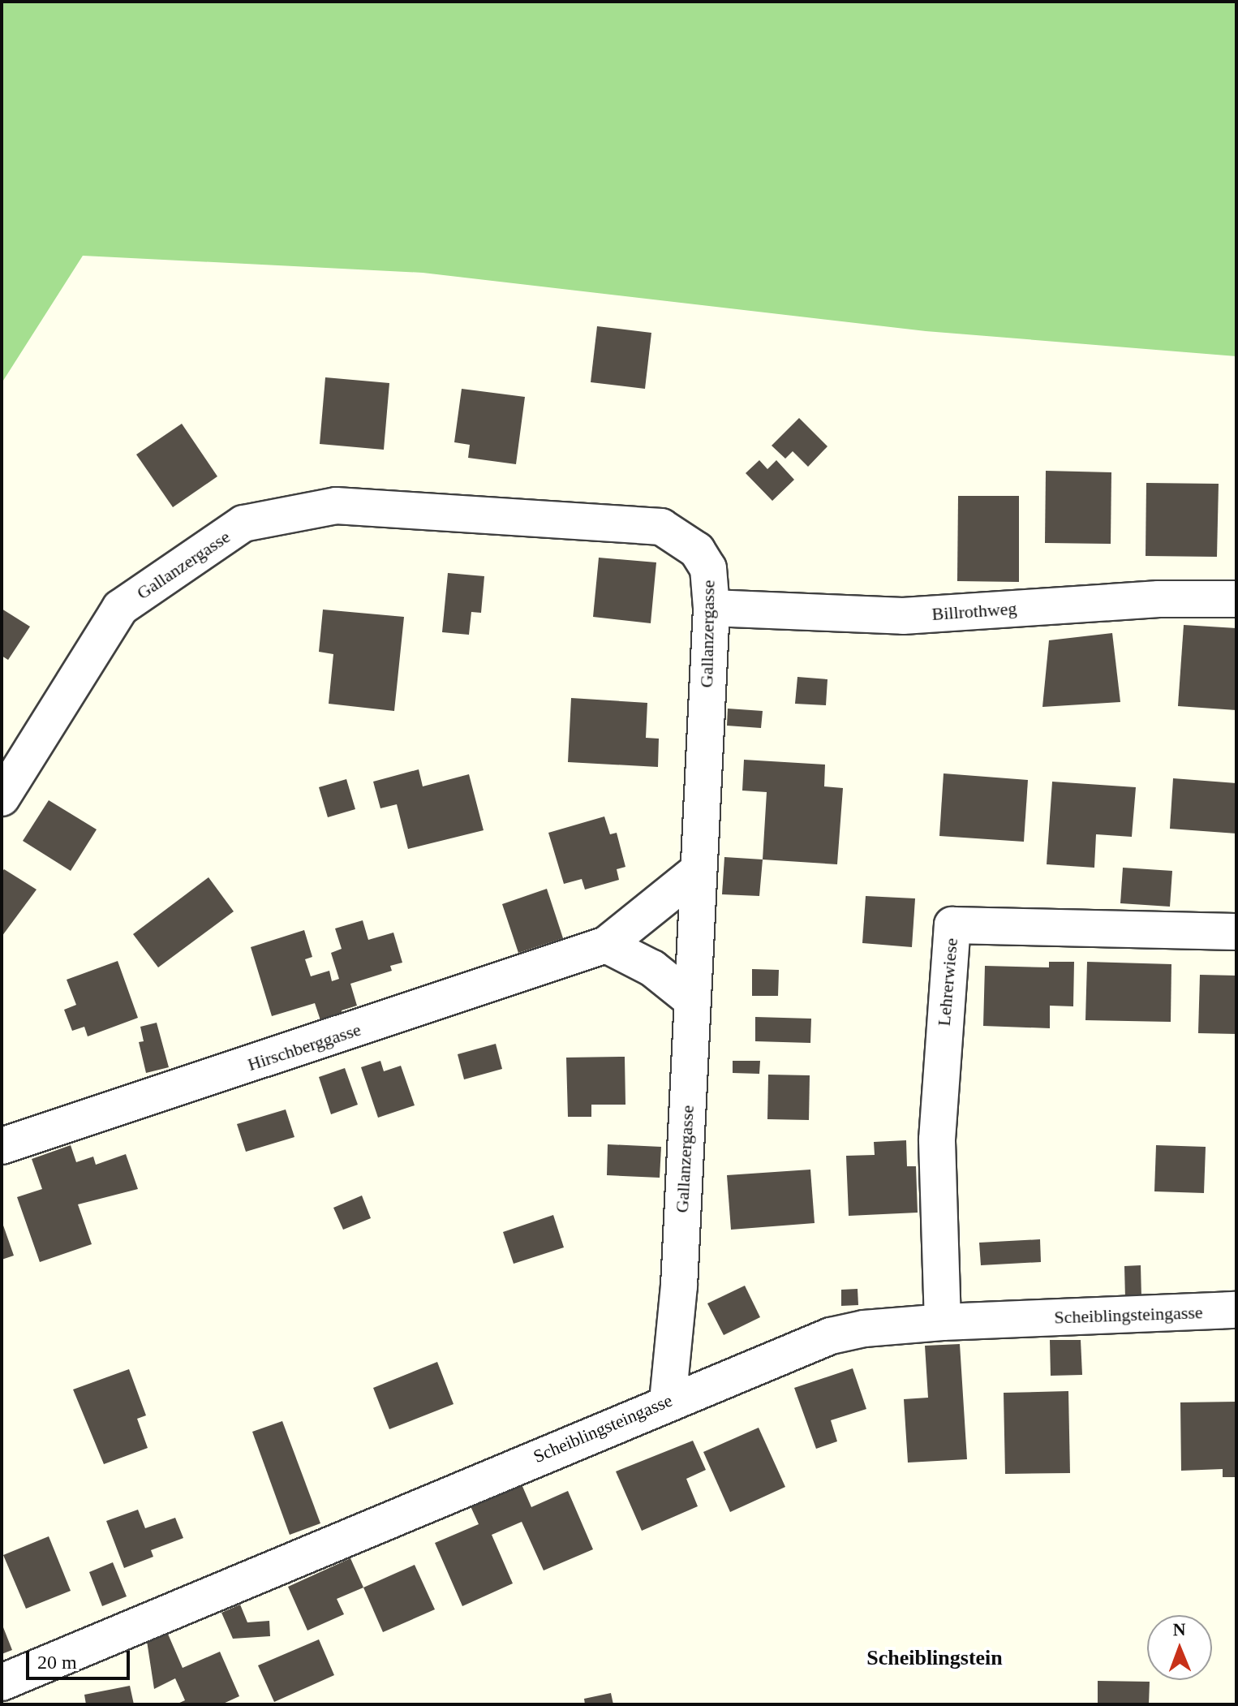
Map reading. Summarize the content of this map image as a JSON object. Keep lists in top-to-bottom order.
{
  "streets": {
    "street": [
      "Gallanzergasse",
      "Billrothweg",
      "Lehrerwiese",
      "Hirschberggasse",
      "Scheiblingsteingasse"
    ]
  },
  "crossings": [
    ["Gallanzergasse", "Billrothweg"],
    ["Gallanzergasse", "Hirschberggasse"],
    ["Gallanzergasse", "Scheiblingsteingasse"],
    ["Lehrerwiese", "Scheiblingsteingasse"]
  ],
  "districts": ["Scheiblingstein"],
  "scale_bar": "20 m",
  "north": "top"
}
